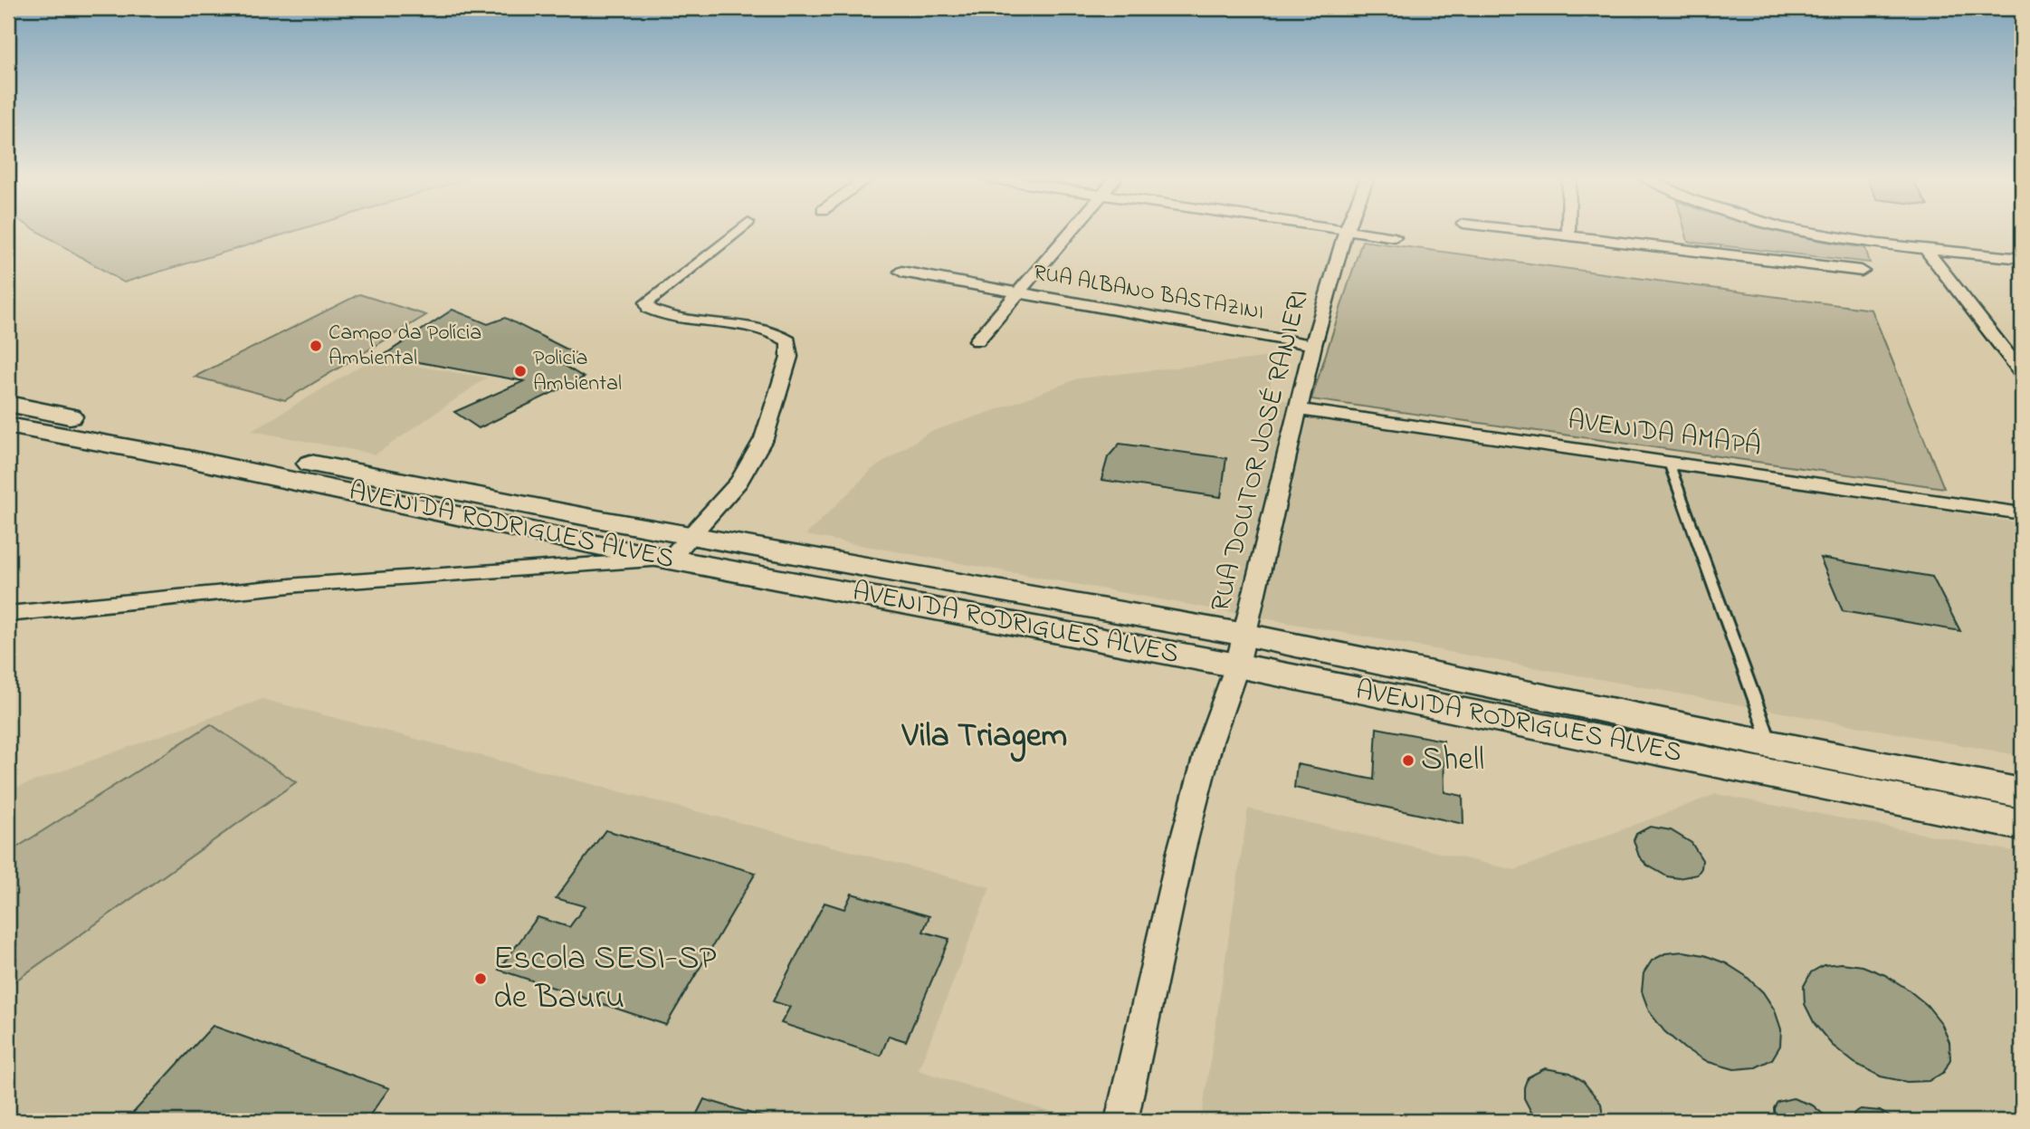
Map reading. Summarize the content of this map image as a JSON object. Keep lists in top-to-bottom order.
{
  "streets": {
    "main road": ["AVENIDA RODRIGUES ALVES"],
    "street": ["RUA ALBANO BASTAZINI", "AVENIDA AMAPÁ", "RUA DOUTOR JOSÉ RANIERI"]
  },
  "crossings": [
    ["RUA ALBANO BASTAZINI", "RUA DOUTOR JOSÉ RANIERI"],
    ["AVENIDA AMAPÁ", "RUA DOUTOR JOSÉ RANIERI"],
    ["RUA DOUTOR JOSÉ RANIERI", "AVENIDA RODRIGUES ALVES"]
  ],
  "districts": ["Vila Triagem"],
  "places": [
    "Campo da Polícia Ambiental",
    "Policia Ambiental",
    "Shell",
    "Escola SESI-SP de Bauru"
  ]
}
